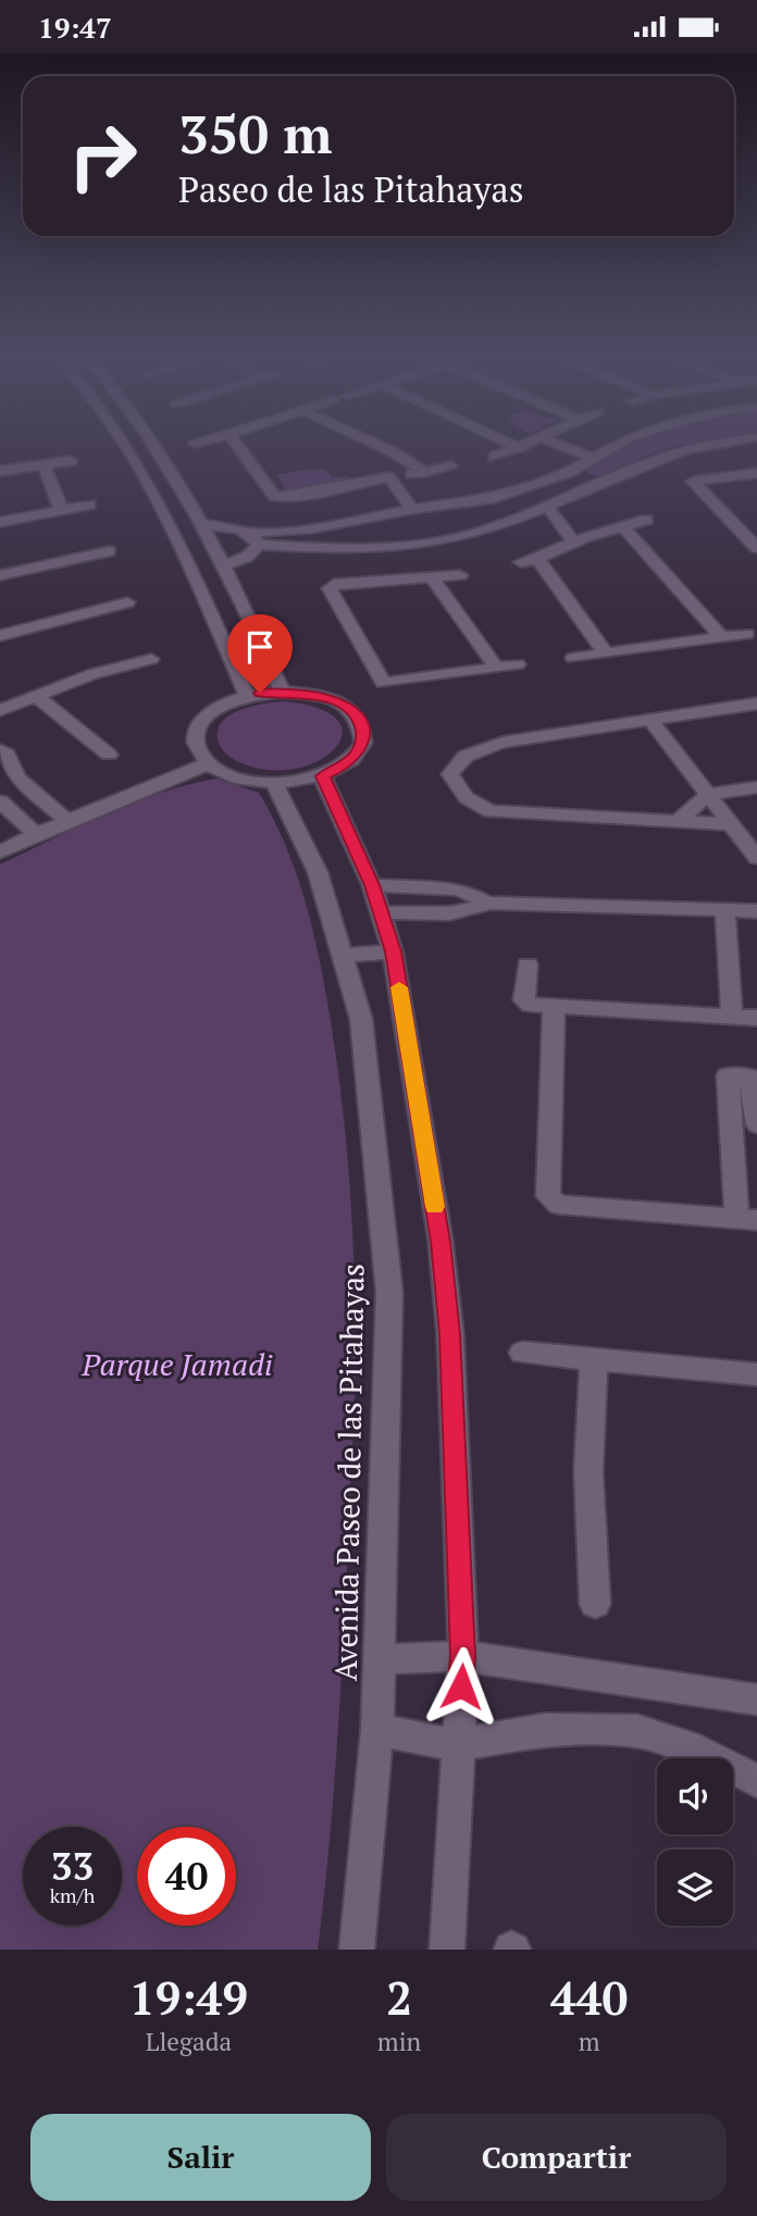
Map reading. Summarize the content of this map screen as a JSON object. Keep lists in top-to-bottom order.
{
  "streets": {
    "street": ["Avenida Paseo de las Pitahayas"]
  },
  "parks": ["Parque Jamadi"],
  "page": {
    "status": "19:47",
    "turn": ["350 m", "Paseo de las Pitahayas"],
    "speed": "33 km/h",
    "limit": "40",
    "eta": [
      "19:49",
      "Llegada",
      "2",
      "min",
      "440",
      "m"
    ],
    "buttons": ["Salir", "Compartir"]
  }
}
